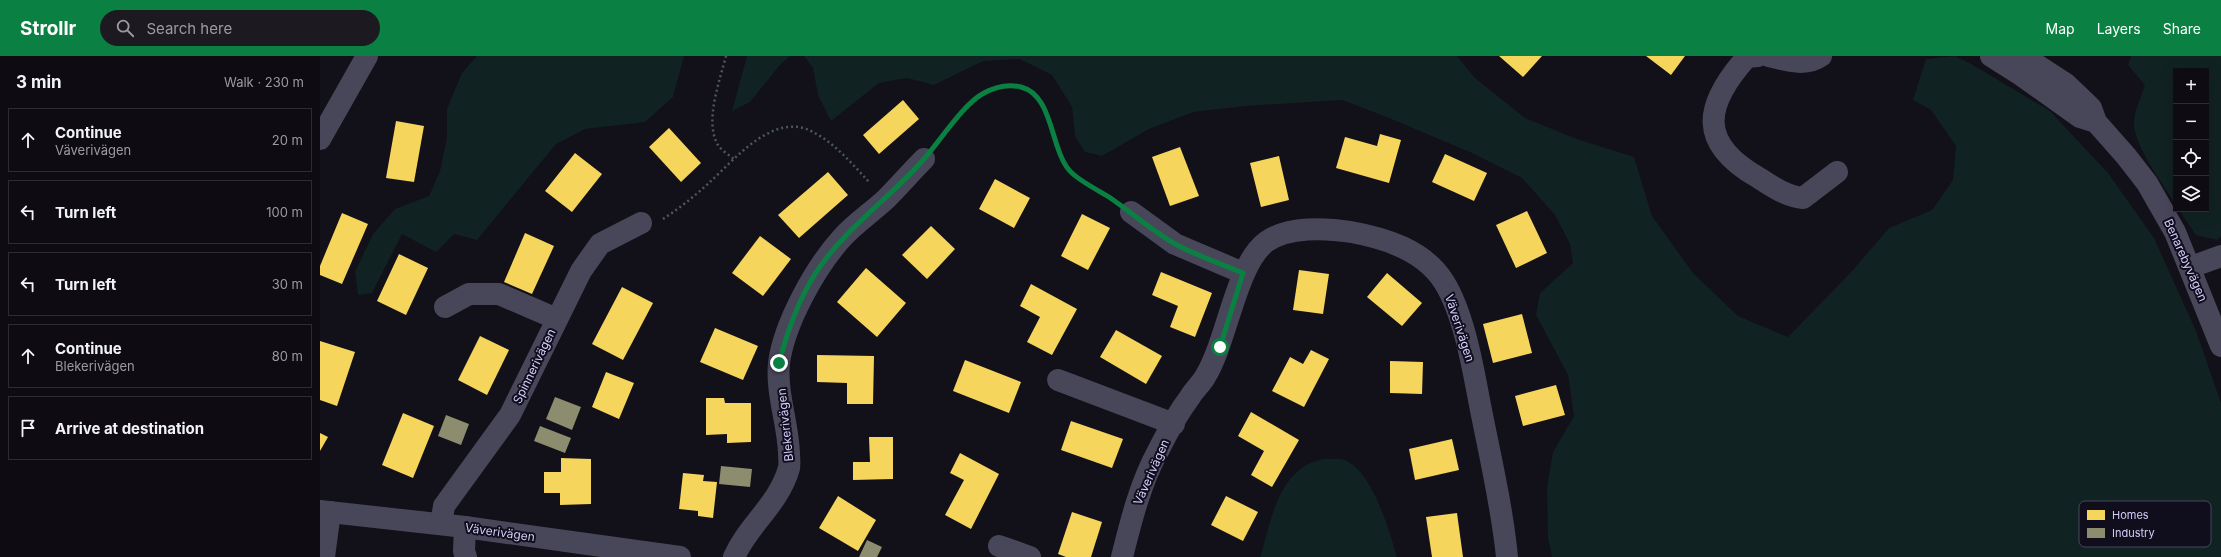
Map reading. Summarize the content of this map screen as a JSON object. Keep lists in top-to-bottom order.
{
  "streets": {
    "street": [
      "Benarebyvägen",
      "Väverivägen",
      "Spinnerivägen",
      "Blekerivägen"
    ]
  },
  "crossings": [
    ["Väverivägen", "Spinnerivägen"]
  ],
  "legend": ["Homes", "Industry"],
  "page": {
    "header": "Strollr",
    "search": "Search here",
    "nav": ["Map", "Layers", "Share"],
    "heading": ["3 min", "Walk · 230 m"],
    "map_buttons": ["+", "−"],
    "list": [
      ["Continue", "Väverivägen", "20 m"],
      ["Turn left", "100 m"],
      ["Turn left", "30 m"],
      ["Continue", "Blekerivägen", "80 m"],
      "Arrive at destination"
    ]
  }
}
